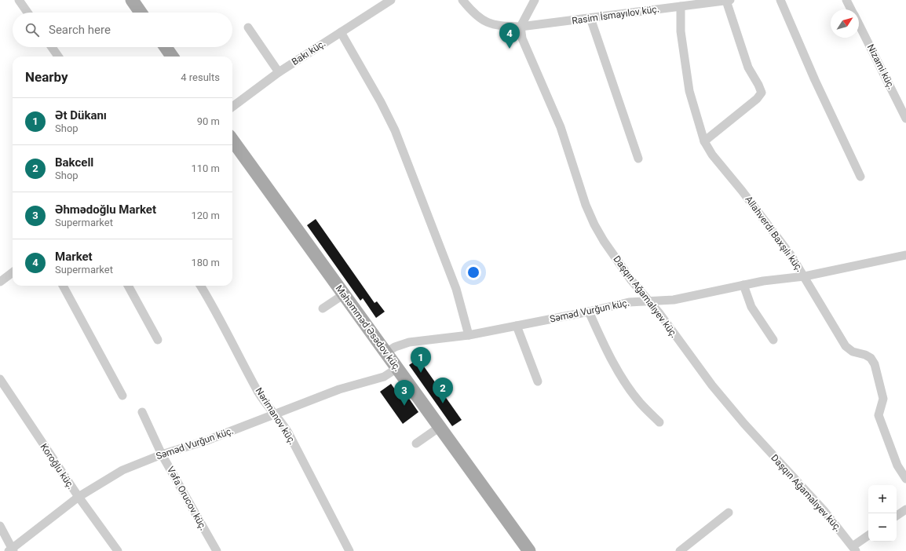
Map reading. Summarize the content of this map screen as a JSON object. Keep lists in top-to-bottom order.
{
  "streets": {
    "main road": ["Məhəmməd Əsədov küç."],
    "street": [
      "Rasim İsmayılov küç.",
      "Bakı küç.",
      "Nizami küç.",
      "Allahverdi Baxşılı küç.",
      "Daşqın Ağamalıyev küç.",
      "Səməd Vurğun küç.",
      "Nərimanov küç.",
      "Koroğlu küç.",
      "Vəfa Orucov küç."
    ]
  },
  "crossings": [
    ["Rasim İsmayılov küç.", "Allahverdi Baxşılı küç."],
    ["Rasim İsmayılov küç.", "Daşqın Ağamalıyev küç."],
    ["Allahverdi Baxşılı küç.", "Səməd Vurğun küç."],
    ["Daşqın Ağamalıyev küç.", "Səməd Vurğun küç."],
    ["Səməd Vurğun küç.", "Məhəmməd Əsədov küç."],
    ["Səməd Vurğun küç.", "Nərimanov küç."],
    ["Səməd Vurğun küç.", "Koroğlu küç."],
    ["Səməd Vurğun küç.", "Vəfa Orucov küç."]
  ],
  "north": "top right",
  "page": {
    "search": "Search here",
    "pins": [
      "4",
      "1",
      "2",
      "3"
    ],
    "heading": ["Nearby", "4 results"],
    "list": [
      {
        "mark": "1",
        "name": "Ət Dükanı",
        "note": "Shop",
        "value": "90 m"
      },
      {
        "mark": "2",
        "name": "Bakcell",
        "note": "Shop",
        "value": "110 m"
      },
      {
        "mark": "3",
        "name": "Əhmədoğlu Market",
        "note": "Supermarket",
        "value": "120 m"
      },
      {
        "mark": "4",
        "name": "Market",
        "note": "Supermarket",
        "value": "180 m"
      }
    ],
    "map_buttons": ["+", "−"]
  }
}
